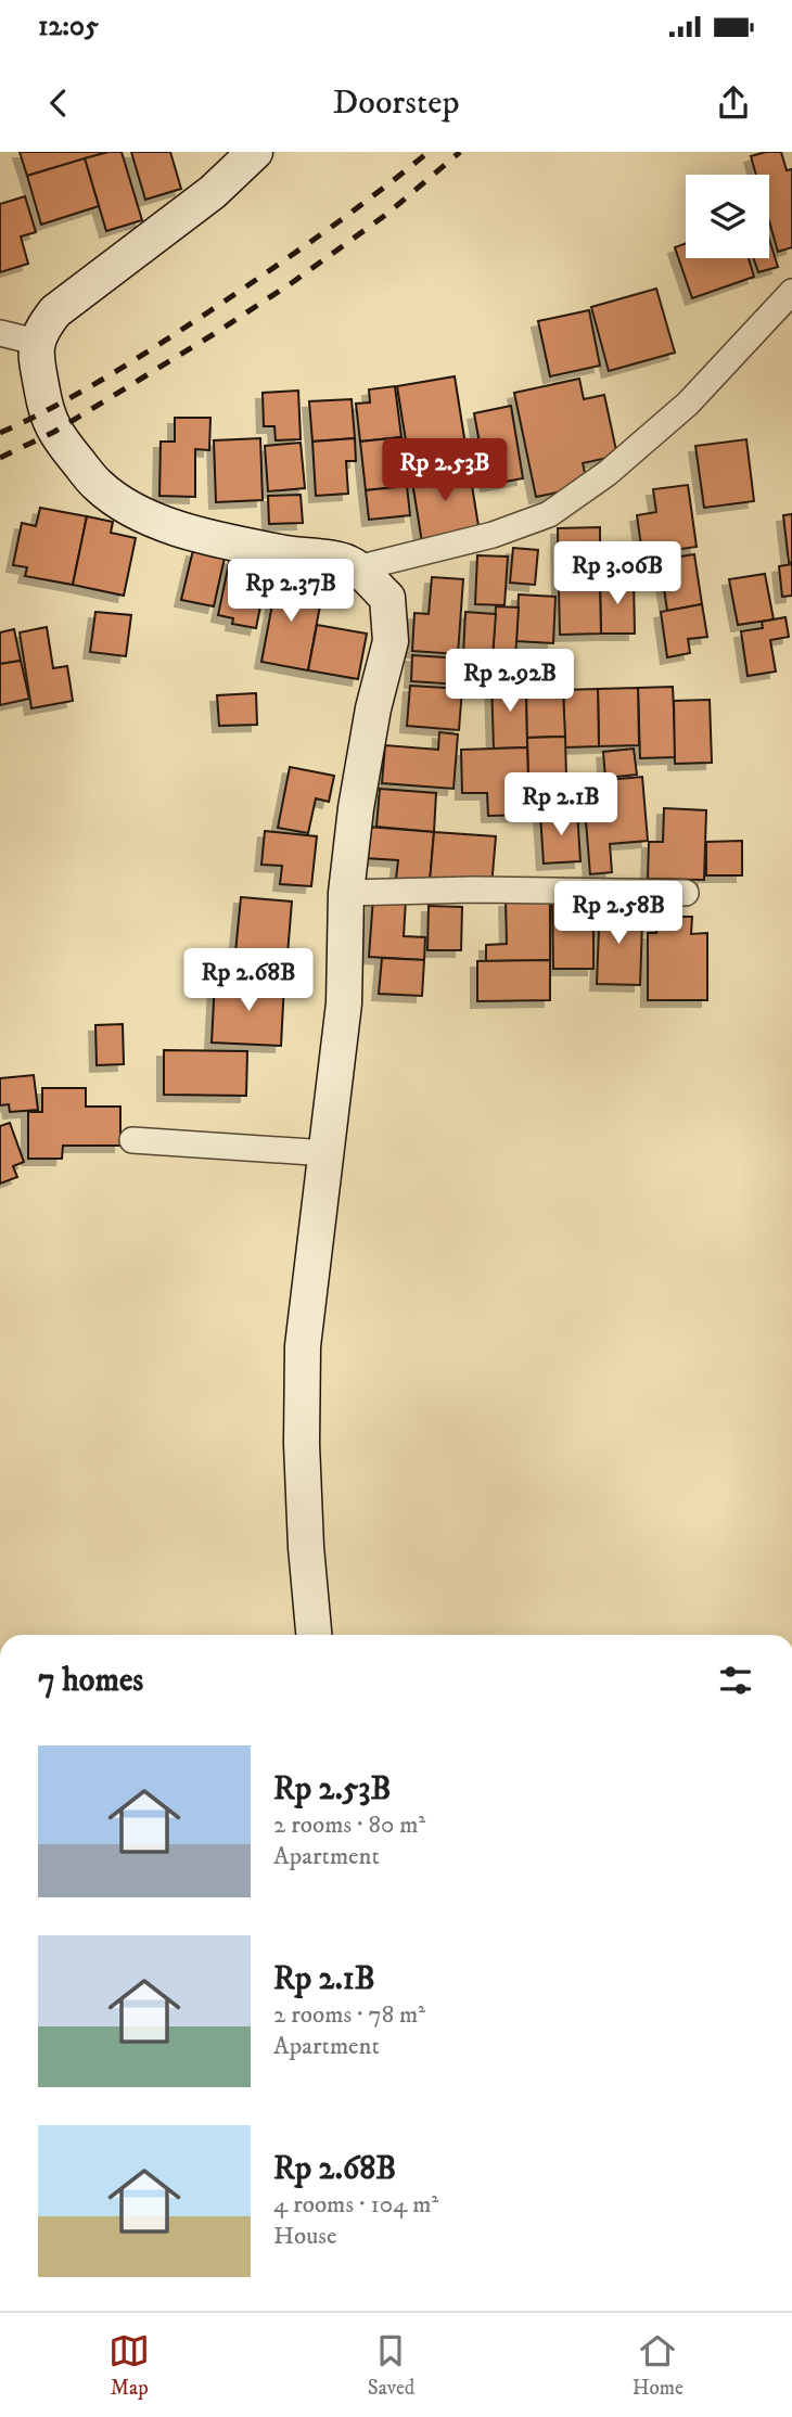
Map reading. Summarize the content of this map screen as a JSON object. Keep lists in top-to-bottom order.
{
  "page": {
    "status": "12:05",
    "header": "Doorstep",
    "price": [
      "Rp 2.53B",
      "Rp 3.06B",
      "Rp 2.37B",
      "Rp 2.92B",
      "Rp 2.1B",
      "Rp 2.58B",
      "Rp 2.68B"
    ],
    "heading": "7 homes",
    "list": [
      {
        "name": "Rp 2.53B",
        "note": "2 rooms · 80 m² · Apartment"
      },
      {
        "name": "Rp 2.1B",
        "note": "2 rooms · 78 m² · Apartment"
      },
      {
        "name": "Rp 2.68B",
        "note": "4 rooms · 104 m² · House"
      }
    ],
    "tabs": ["Map", "Saved", "Home"]
  }
}
